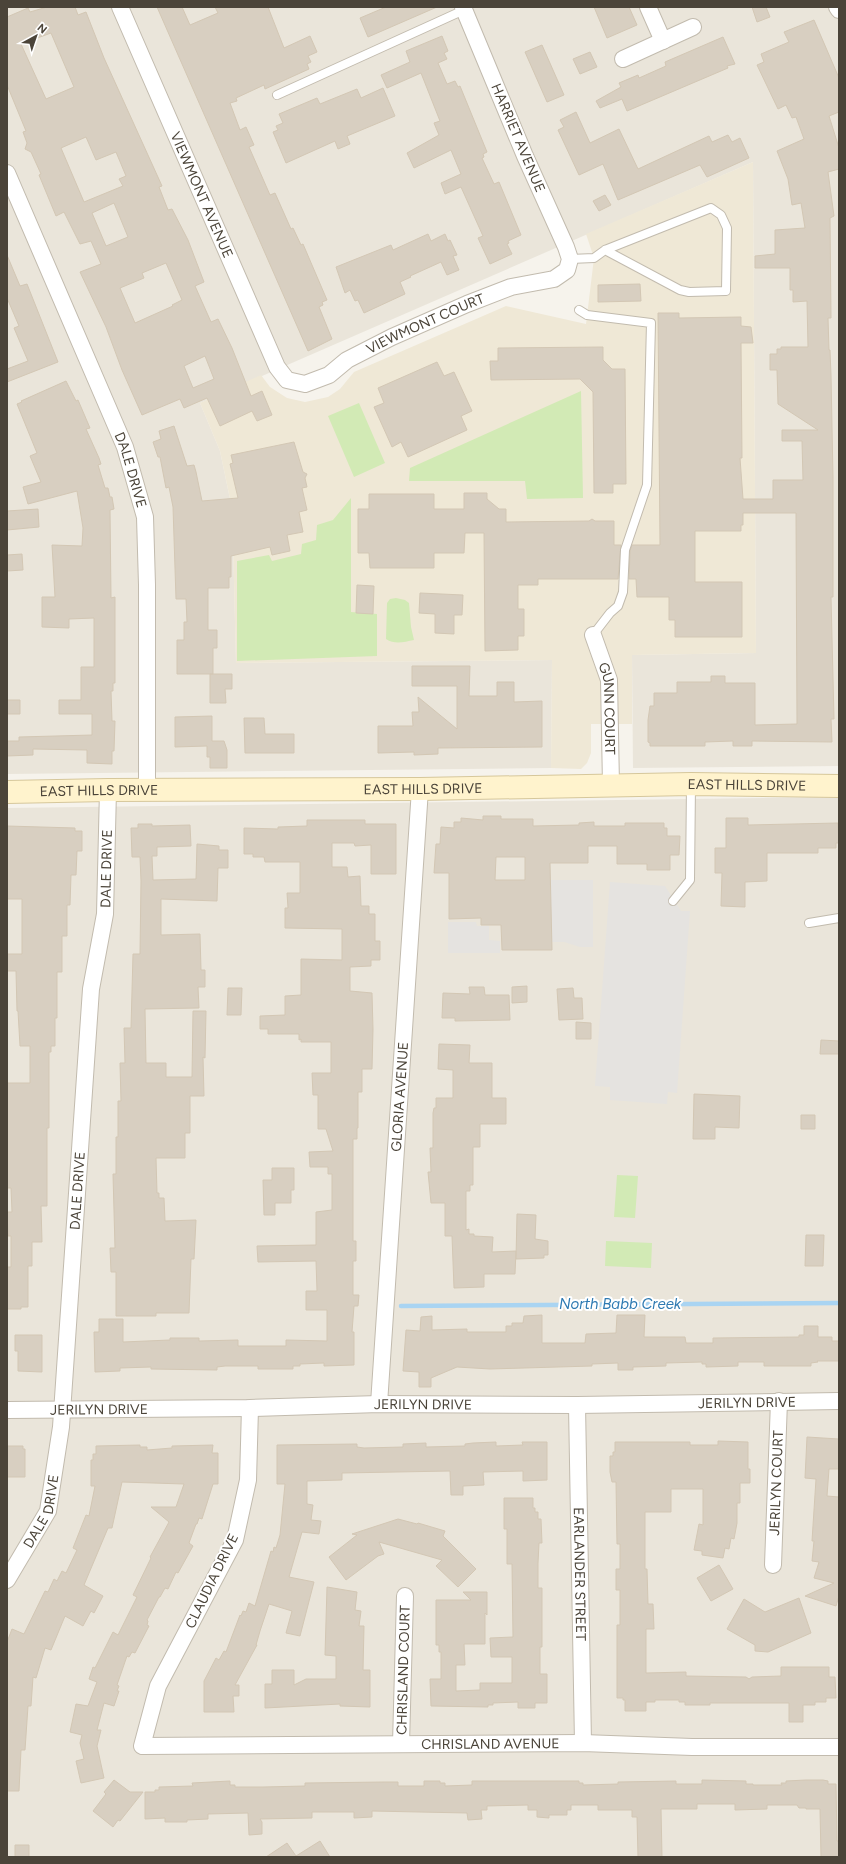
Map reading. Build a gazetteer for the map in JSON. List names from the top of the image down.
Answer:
{
  "streets": {
    "street": [
      "HARRIET AVENUE",
      "VIEWMONT AVENUE",
      "VIEWMONT COURT",
      "DALE DRIVE",
      "GUNN COURT",
      "EAST HILLS DRIVE",
      "GLORIA AVENUE",
      "JERILYN DRIVE",
      "JERILYN COURT",
      "EARLANDER STREET",
      "CLAUDIA DRIVE",
      "CHRISLAND COURT",
      "CHRISLAND AVENUE"
    ]
  },
  "crossings": [
    ["HARRIET AVENUE", "VIEWMONT COURT"],
    ["VIEWMONT AVENUE", "VIEWMONT COURT"],
    ["DALE DRIVE", "EAST HILLS DRIVE"],
    ["DALE DRIVE", "JERILYN DRIVE"],
    ["GUNN COURT", "EAST HILLS DRIVE"],
    ["EAST HILLS DRIVE", "GLORIA AVENUE"],
    ["GLORIA AVENUE", "JERILYN DRIVE"],
    ["JERILYN DRIVE", "JERILYN COURT"],
    ["JERILYN DRIVE", "EARLANDER STREET"],
    ["JERILYN DRIVE", "CLAUDIA DRIVE"],
    ["EARLANDER STREET", "CHRISLAND AVENUE"],
    ["CLAUDIA DRIVE", "CHRISLAND AVENUE"],
    ["CHRISLAND COURT", "CHRISLAND AVENUE"]
  ],
  "water": ["North Babb Creek"],
  "north": "top right"
}
